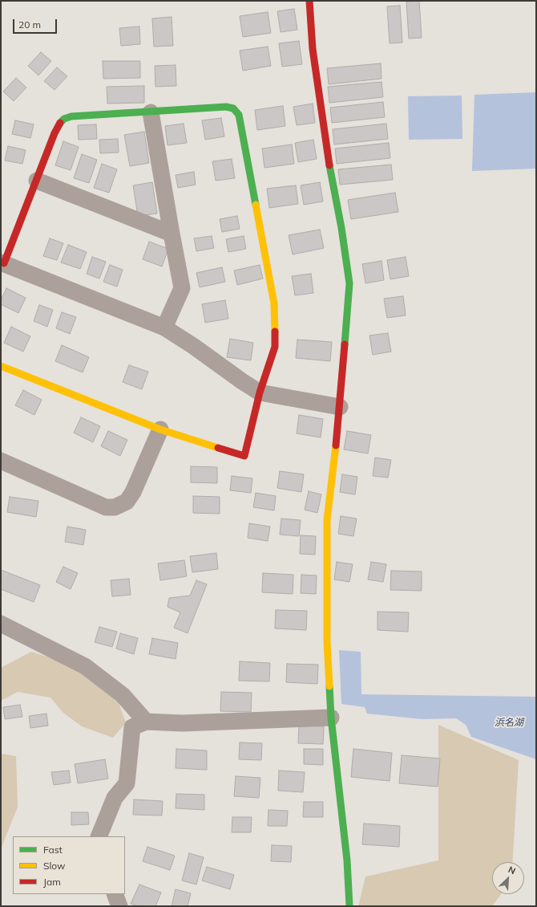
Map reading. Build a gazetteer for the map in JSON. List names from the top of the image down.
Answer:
{
  "water": ["浜名湖"],
  "legend": ["Fast", "Slow", "Jam"],
  "scale_bar": "20 m",
  "north": "top right"
}
